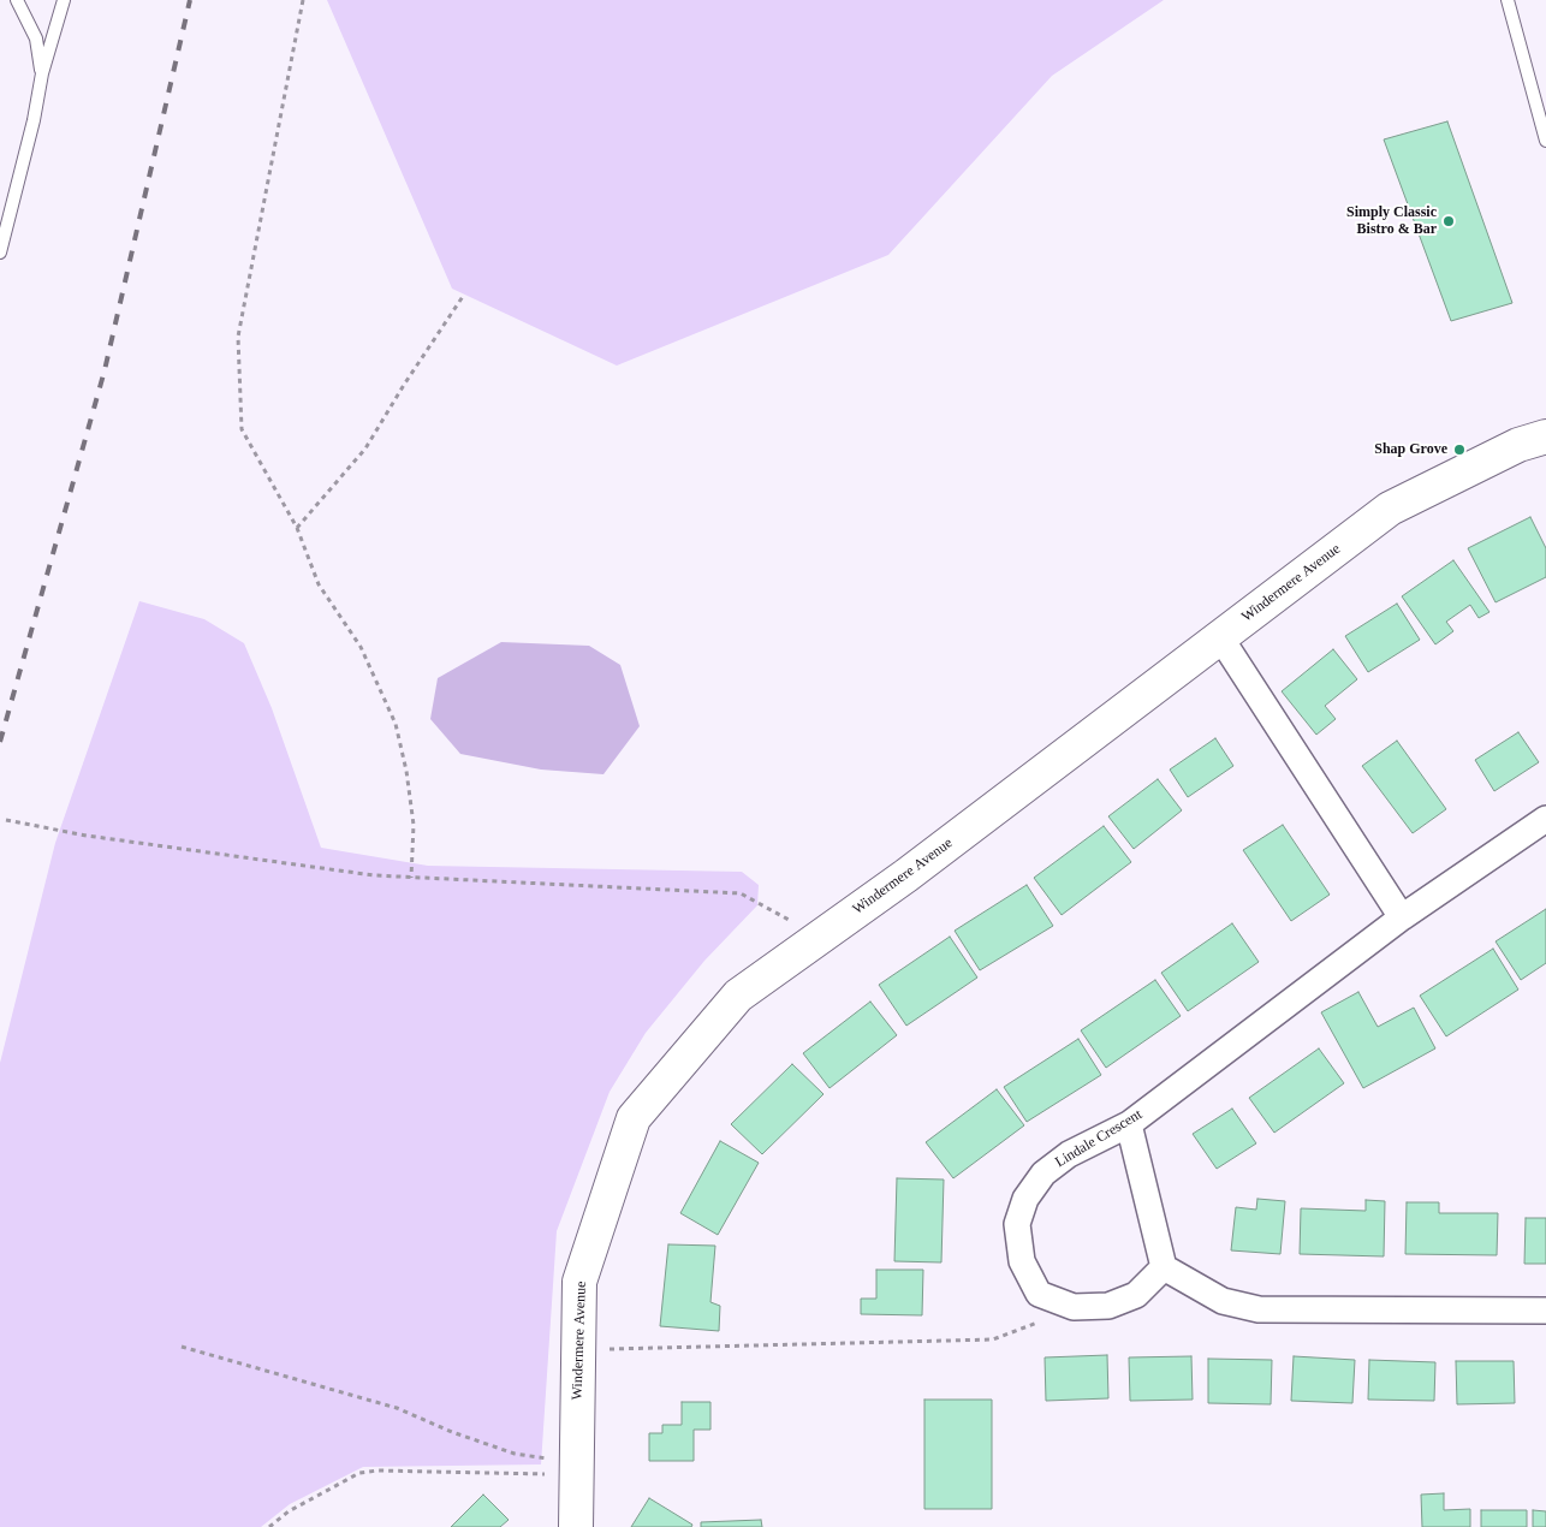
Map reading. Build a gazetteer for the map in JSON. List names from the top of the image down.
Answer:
{
  "streets": {
    "street": ["Windermere Avenue", "Lindale Crescent"]
  },
  "places": ["Simply Classic Bistro & Bar", "Shap Grove"]
}
